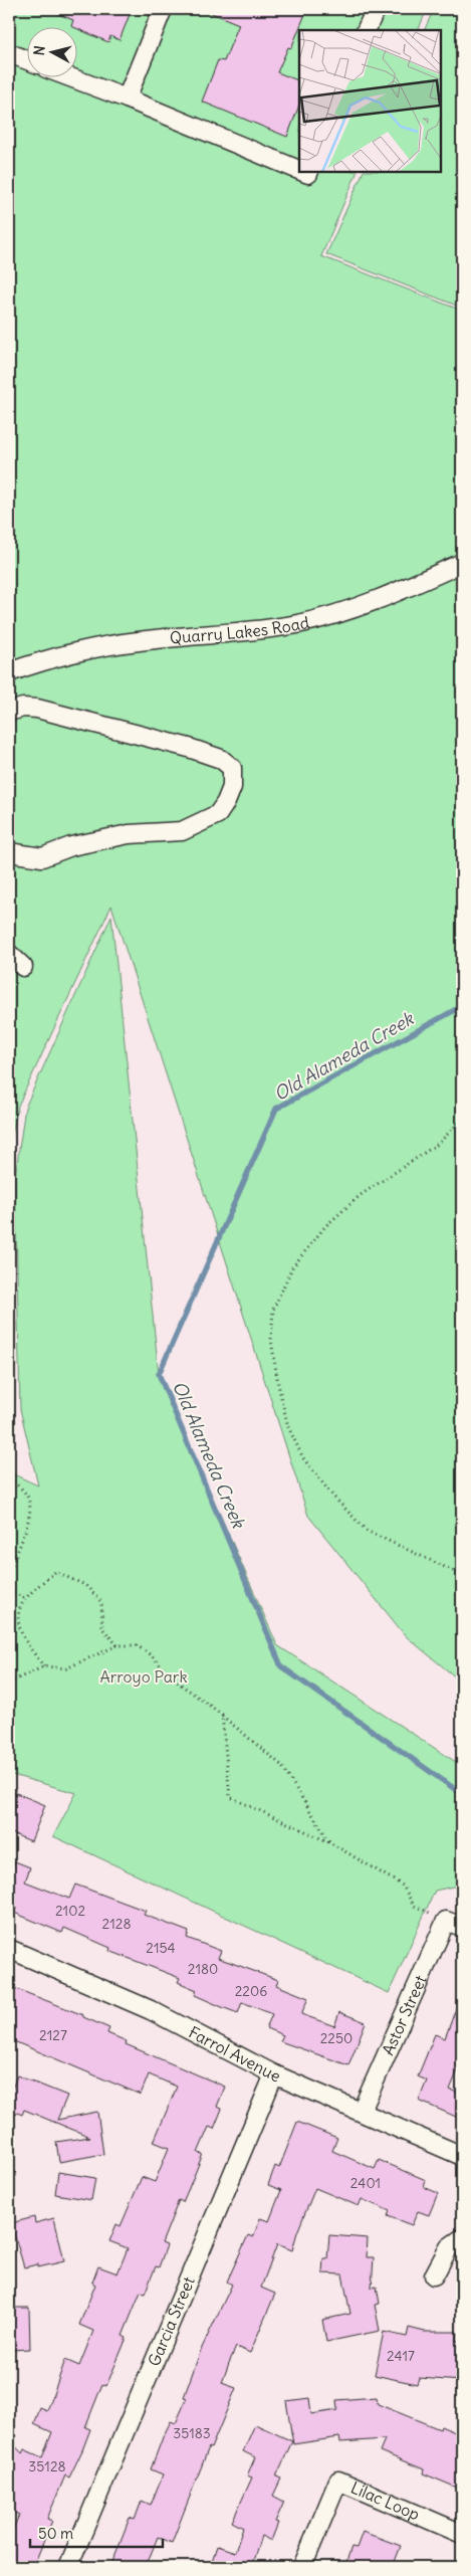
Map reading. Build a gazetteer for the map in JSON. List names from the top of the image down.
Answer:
{
  "streets": {
    "street": [
      "Quarry Lakes Road",
      "Astor Street",
      "Farrol Avenue",
      "Garcia Street",
      "Lilac Loop"
    ]
  },
  "crossings": [
    ["Astor Street", "Farrol Avenue"],
    ["Farrol Avenue", "Garcia Street"]
  ],
  "water": ["Old Alameda Creek"],
  "parks": ["Arroyo Park"],
  "house_numbers": [
    "2102",
    "2128",
    "2154",
    "2180",
    "2206",
    "2127",
    "2250",
    "2401",
    "2417",
    "35183",
    "35128"
  ],
  "scale_bar": "50 m",
  "north": "left"
}
